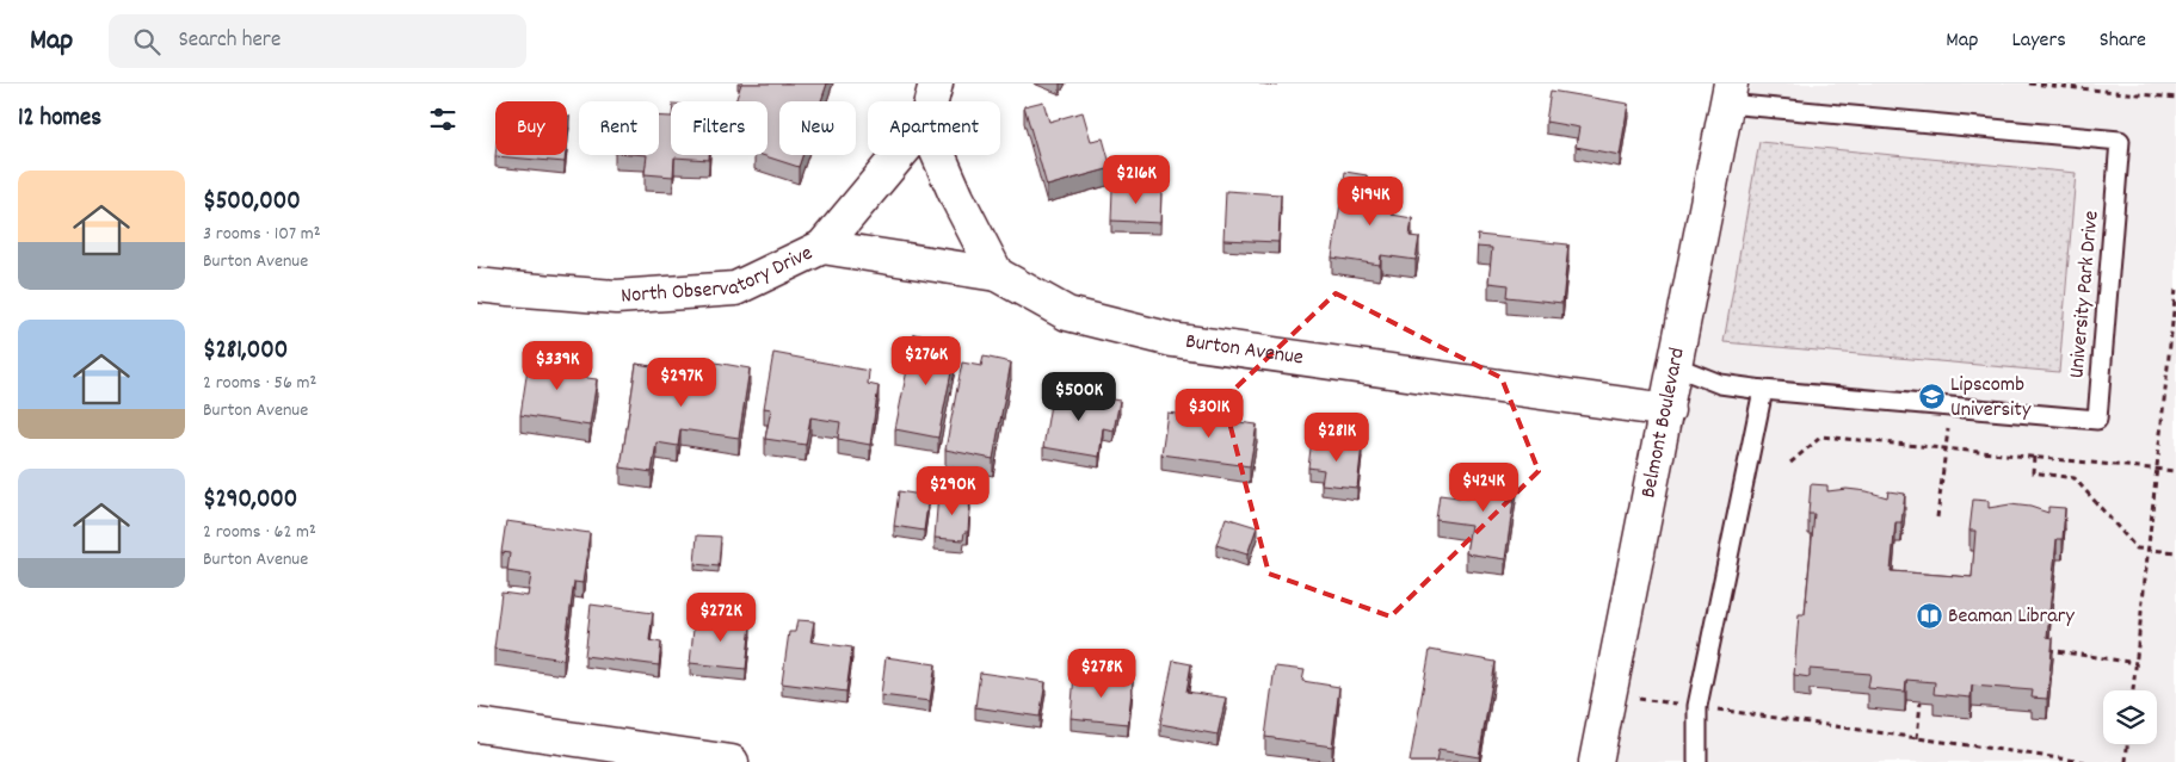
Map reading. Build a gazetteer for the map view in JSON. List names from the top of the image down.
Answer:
{
  "streets": {
    "street": ["North Observatory Drive", "Burton Avenue", "Belmont Boulevard"],
    "lane": ["University Park Drive"]
  },
  "crossings": [
    ["University Park Drive", "Belmont Boulevard"],
    ["Burton Avenue", "Belmont Boulevard"]
  ],
  "places": {
    "school or university": ["Lipscomb University"],
    "library": ["Beaman Library"]
  },
  "page": {
    "header": "Map",
    "search": "Search here",
    "nav": ["Map", "Layers", "Share"],
    "heading": "12 homes",
    "chip": [
      "Buy",
      "Rent",
      "Filters",
      "New",
      "Apartment"
    ],
    "list": [
      {
        "name": "$500,000",
        "note": "3 rooms · 107 m² · Burton Avenue"
      },
      {
        "name": "$281,000",
        "note": "2 rooms · 56 m² · Burton Avenue"
      },
      {
        "name": "$290,000",
        "note": "2 rooms · 62 m² · Burton Avenue"
      }
    ],
    "price": [
      "$216K",
      "$194K",
      "$276K",
      "$339K",
      "$297K",
      "$500K",
      "$301K",
      "$281K",
      "$424K",
      "$290K",
      "$272K",
      "$278K"
    ]
  }
}
